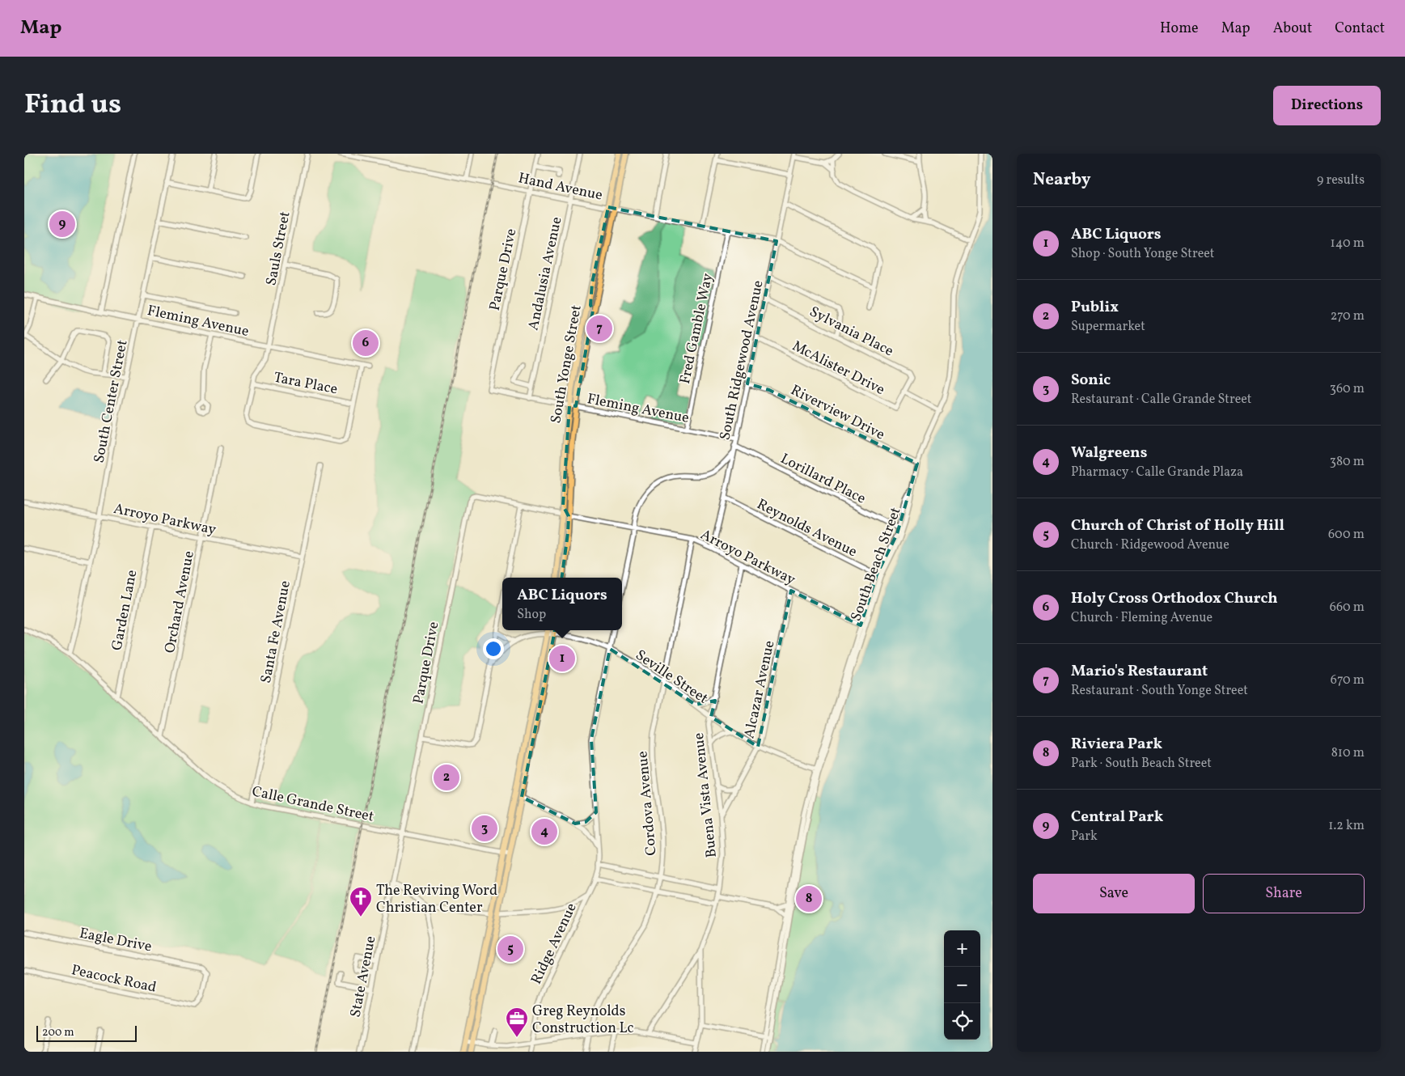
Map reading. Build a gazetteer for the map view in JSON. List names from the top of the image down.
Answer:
{
  "streets": {
    "main road": ["South Yonge Street"],
    "street": [
      "Hand Avenue",
      "Sauls Street",
      "Parque Drive",
      "Andalusia Avenue",
      "Fleming Avenue",
      "Fred Gamble Way",
      "Sylvania Place",
      "South Ridgewood Avenue",
      "McAlister Drive",
      "Tara Place",
      "South Center Street",
      "Riverview Drive",
      "Lorillard Place",
      "Arroyo Parkway",
      "Reynolds Avenue",
      "South Beach Street",
      "Orchard Avenue",
      "Garden Lane",
      "Santa Fe Avenue",
      "Seville Street",
      "Alcazar Avenue",
      "Buena Vista Avenue",
      "Calle Grande Street",
      "Cordova Avenue",
      "Eagle Drive",
      "Ridge Avenue",
      "State Avenue",
      "Peacock Road"
    ]
  },
  "crossings": [
    ["Hand Avenue", "Parque Drive"],
    ["Hand Avenue", "Andalusia Avenue"],
    ["Hand Avenue", "Fred Gamble Way"],
    ["Hand Avenue", "South Ridgewood Avenue"],
    ["Hand Avenue", "South Yonge Street"],
    ["Sauls Street", "Fleming Avenue"],
    ["Sauls Street", "Tara Place"],
    ["Parque Drive", "Fleming Avenue"],
    ["Parque Drive", "Calle Grande Street"],
    ["Parque Drive", "State Avenue"],
    ["Andalusia Avenue", "Fleming Avenue"],
    ["Fleming Avenue", "Fred Gamble Way"],
    ["Fleming Avenue", "South Ridgewood Avenue"],
    ["Fleming Avenue", "South Yonge Street"],
    ["Fleming Avenue", "South Center Street"],
    ["Sylvania Place", "South Ridgewood Avenue"],
    ["Sylvania Place", "McAlister Drive"],
    ["South Ridgewood Avenue", "McAlister Drive"],
    ["South Ridgewood Avenue", "Riverview Drive"],
    ["South Ridgewood Avenue", "Lorillard Place"],
    ["South Ridgewood Avenue", "Arroyo Parkway"],
    ["South Yonge Street", "Arroyo Parkway"],
    ["South Center Street", "Arroyo Parkway"],
    ["South Center Street", "Calle Grande Street"],
    ["Riverview Drive", "South Beach Street"],
    ["Lorillard Place", "South Beach Street"],
    ["Arroyo Parkway", "South Beach Street"],
    ["Arroyo Parkway", "Orchard Avenue"],
    ["Arroyo Parkway", "Garden Lane"],
    ["Arroyo Parkway", "Santa Fe Avenue"],
    ["Arroyo Parkway", "Alcazar Avenue"],
    ["Arroyo Parkway", "Buena Vista Avenue"],
    ["Arroyo Parkway", "Cordova Avenue"],
    ["Reynolds Avenue", "South Beach Street"],
    ["South Beach Street", "Seville Street"],
    ["Orchard Avenue", "Calle Grande Street"],
    ["Garden Lane", "Calle Grande Street"],
    ["Santa Fe Avenue", "Calle Grande Street"],
    ["Seville Street", "Alcazar Avenue"],
    ["Seville Street", "Buena Vista Avenue"],
    ["Seville Street", "Cordova Avenue"],
    ["Alcazar Avenue", "Buena Vista Avenue"],
    ["Calle Grande Street", "State Avenue"],
    ["Eagle Drive", "Peacock Road"]
  ],
  "places": {
    "church": ["The Reviving Word Christian Center"],
    "office": ["Greg Reynolds Construction Lc"]
  },
  "scale_bar": "200 m",
  "page": {
    "header": "Map",
    "nav": [
      "Home",
      "Map",
      "About",
      "Contact"
    ],
    "title": "Find us",
    "buttons": [
      "Directions",
      ["Save", "Share"]
    ],
    "heading": ["Nearby", "9 results"],
    "list": [
      {
        "mark": "1",
        "name": "ABC Liquors",
        "note": "Shop · South Yonge Street",
        "value": "140 m"
      },
      {
        "mark": "2",
        "name": "Publix",
        "note": "Supermarket",
        "value": "270 m"
      },
      {
        "mark": "3",
        "name": "Sonic",
        "note": "Restaurant · Calle Grande Street",
        "value": "360 m"
      },
      {
        "mark": "4",
        "name": "Walgreens",
        "note": "Pharmacy · Calle Grande Plaza",
        "value": "380 m"
      },
      {
        "mark": "5",
        "name": "Church of Christ of Holly Hill",
        "note": "Church · Ridgewood Avenue",
        "value": "600 m"
      },
      {
        "mark": "6",
        "name": "Holy Cross Orthodox Church",
        "note": "Church · Fleming Avenue",
        "value": "660 m"
      },
      {
        "mark": "7",
        "name": "Mario's Restaurant",
        "note": "Restaurant · South Yonge Street",
        "value": "670 m"
      },
      {
        "mark": "8",
        "name": "Riviera Park",
        "note": "Park · South Beach Street",
        "value": "810 m"
      },
      {
        "mark": "9",
        "name": "Central Park",
        "note": "Park",
        "value": "1.2 km"
      }
    ],
    "pins": [
      "9",
      "7",
      "6",
      "1",
      "2",
      "3",
      "4",
      "8",
      "5"
    ],
    "popup": ["ABC Liquors", "Shop"],
    "map_buttons": ["+", "−"],
    "scale": "200 m"
  }
}
